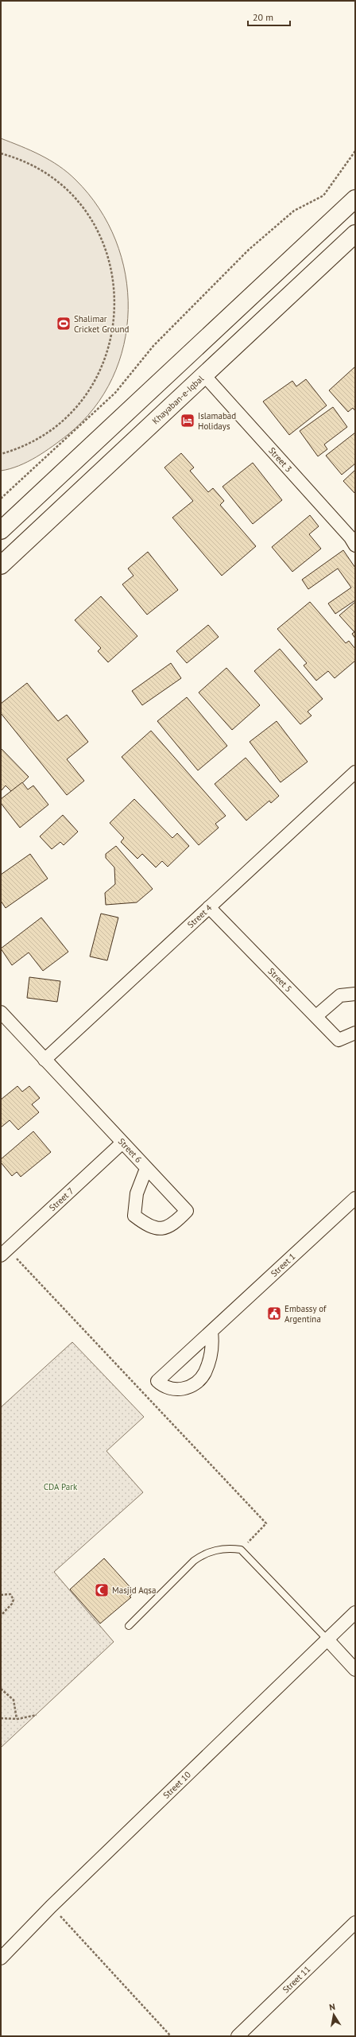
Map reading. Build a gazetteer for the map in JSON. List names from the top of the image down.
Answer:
{
  "streets": {
    "main road": ["Khayaban-e-Iqbal"],
    "street": [
      "Street 3",
      "Street 4",
      "Street 5",
      "Street 6",
      "Street 7",
      "Street 1",
      "Street 10",
      "Street 11"
    ]
  },
  "crossings": [
    ["Khayaban-e-Iqbal", "Street 3"],
    ["Street 4", "Street 5"],
    ["Street 4", "Street 6"],
    ["Street 6", "Street 7"]
  ],
  "parks": ["CDA Park"],
  "places": {
    "sports": ["Shalimar Cricket Ground"],
    "hotel": ["Islamabad Holidays"],
    "public building": ["Embassy of Argentina"],
    "mosque": ["Masjid Aqsa"]
  },
  "scale_bar": "20 m",
  "north": "top"
}
